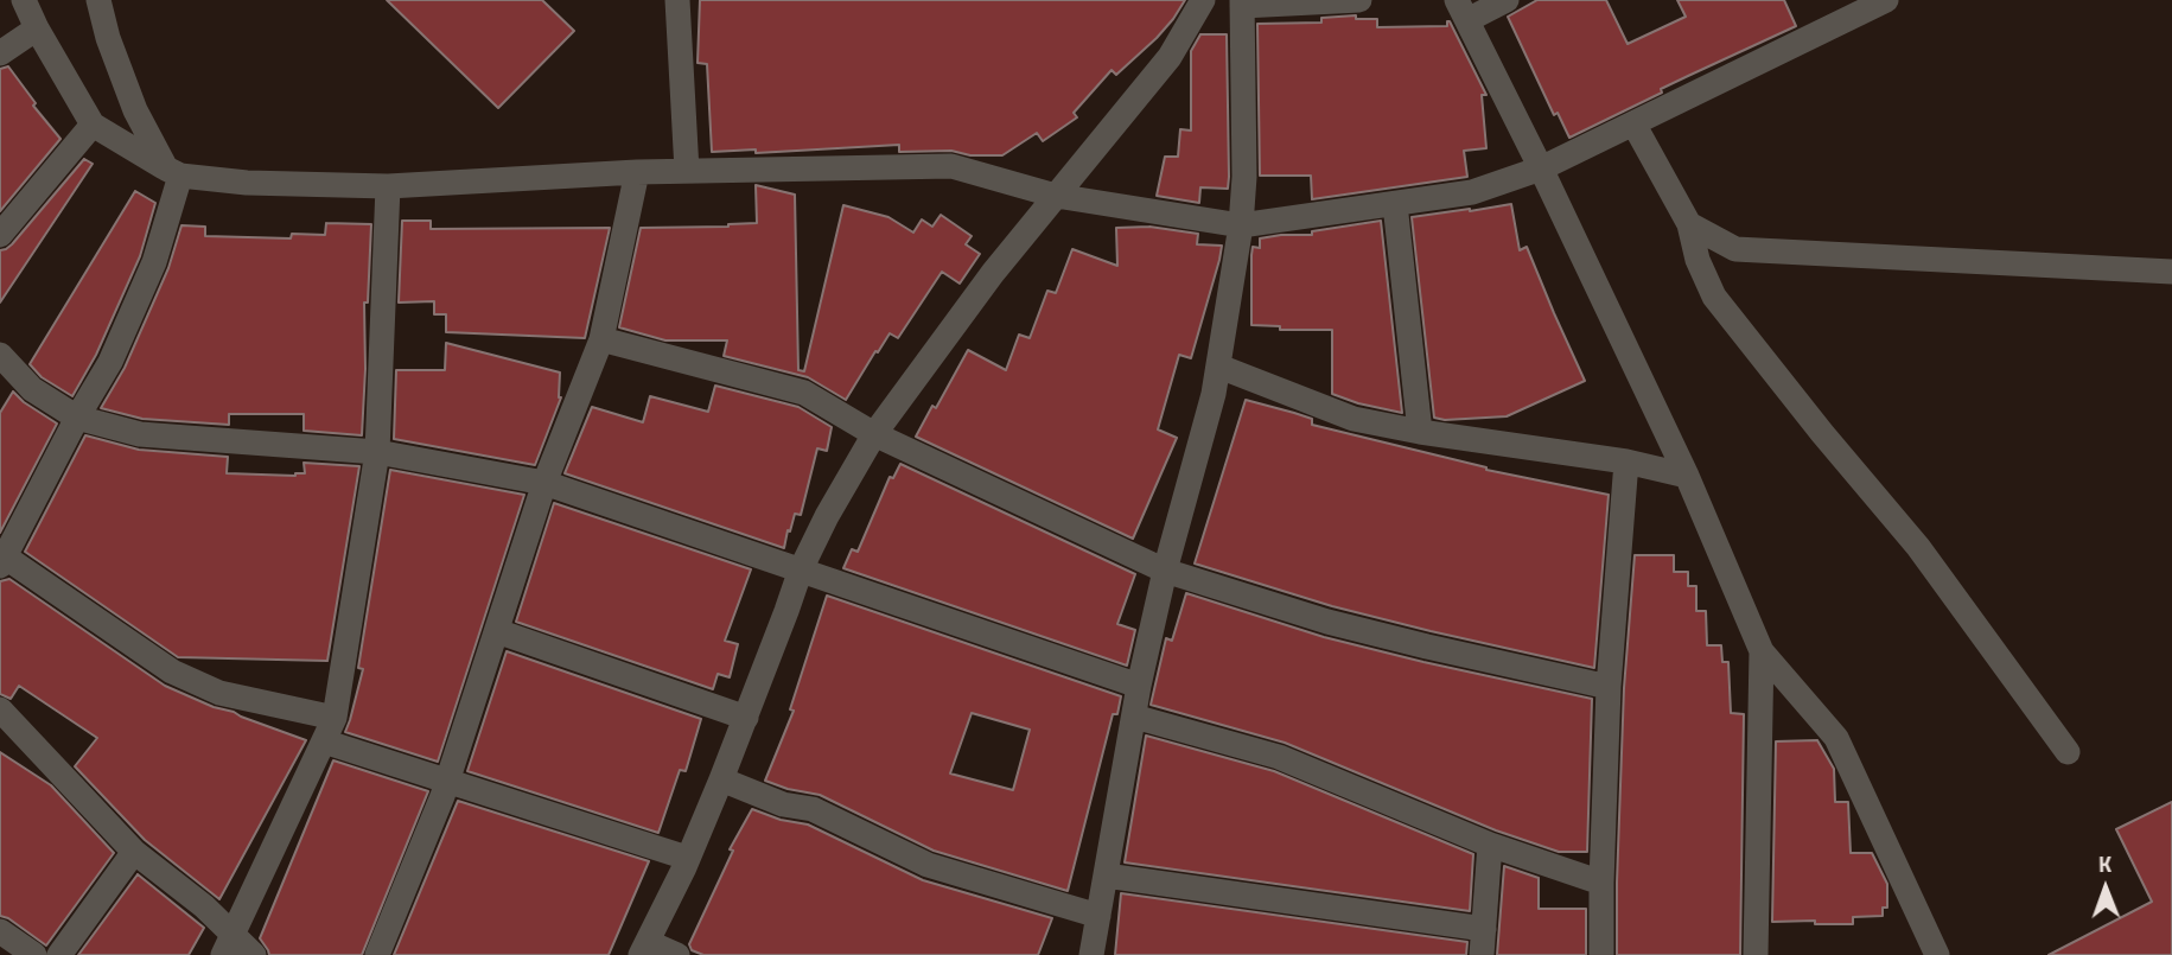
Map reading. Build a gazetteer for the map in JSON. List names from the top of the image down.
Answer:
{
  "north": "top"
}
